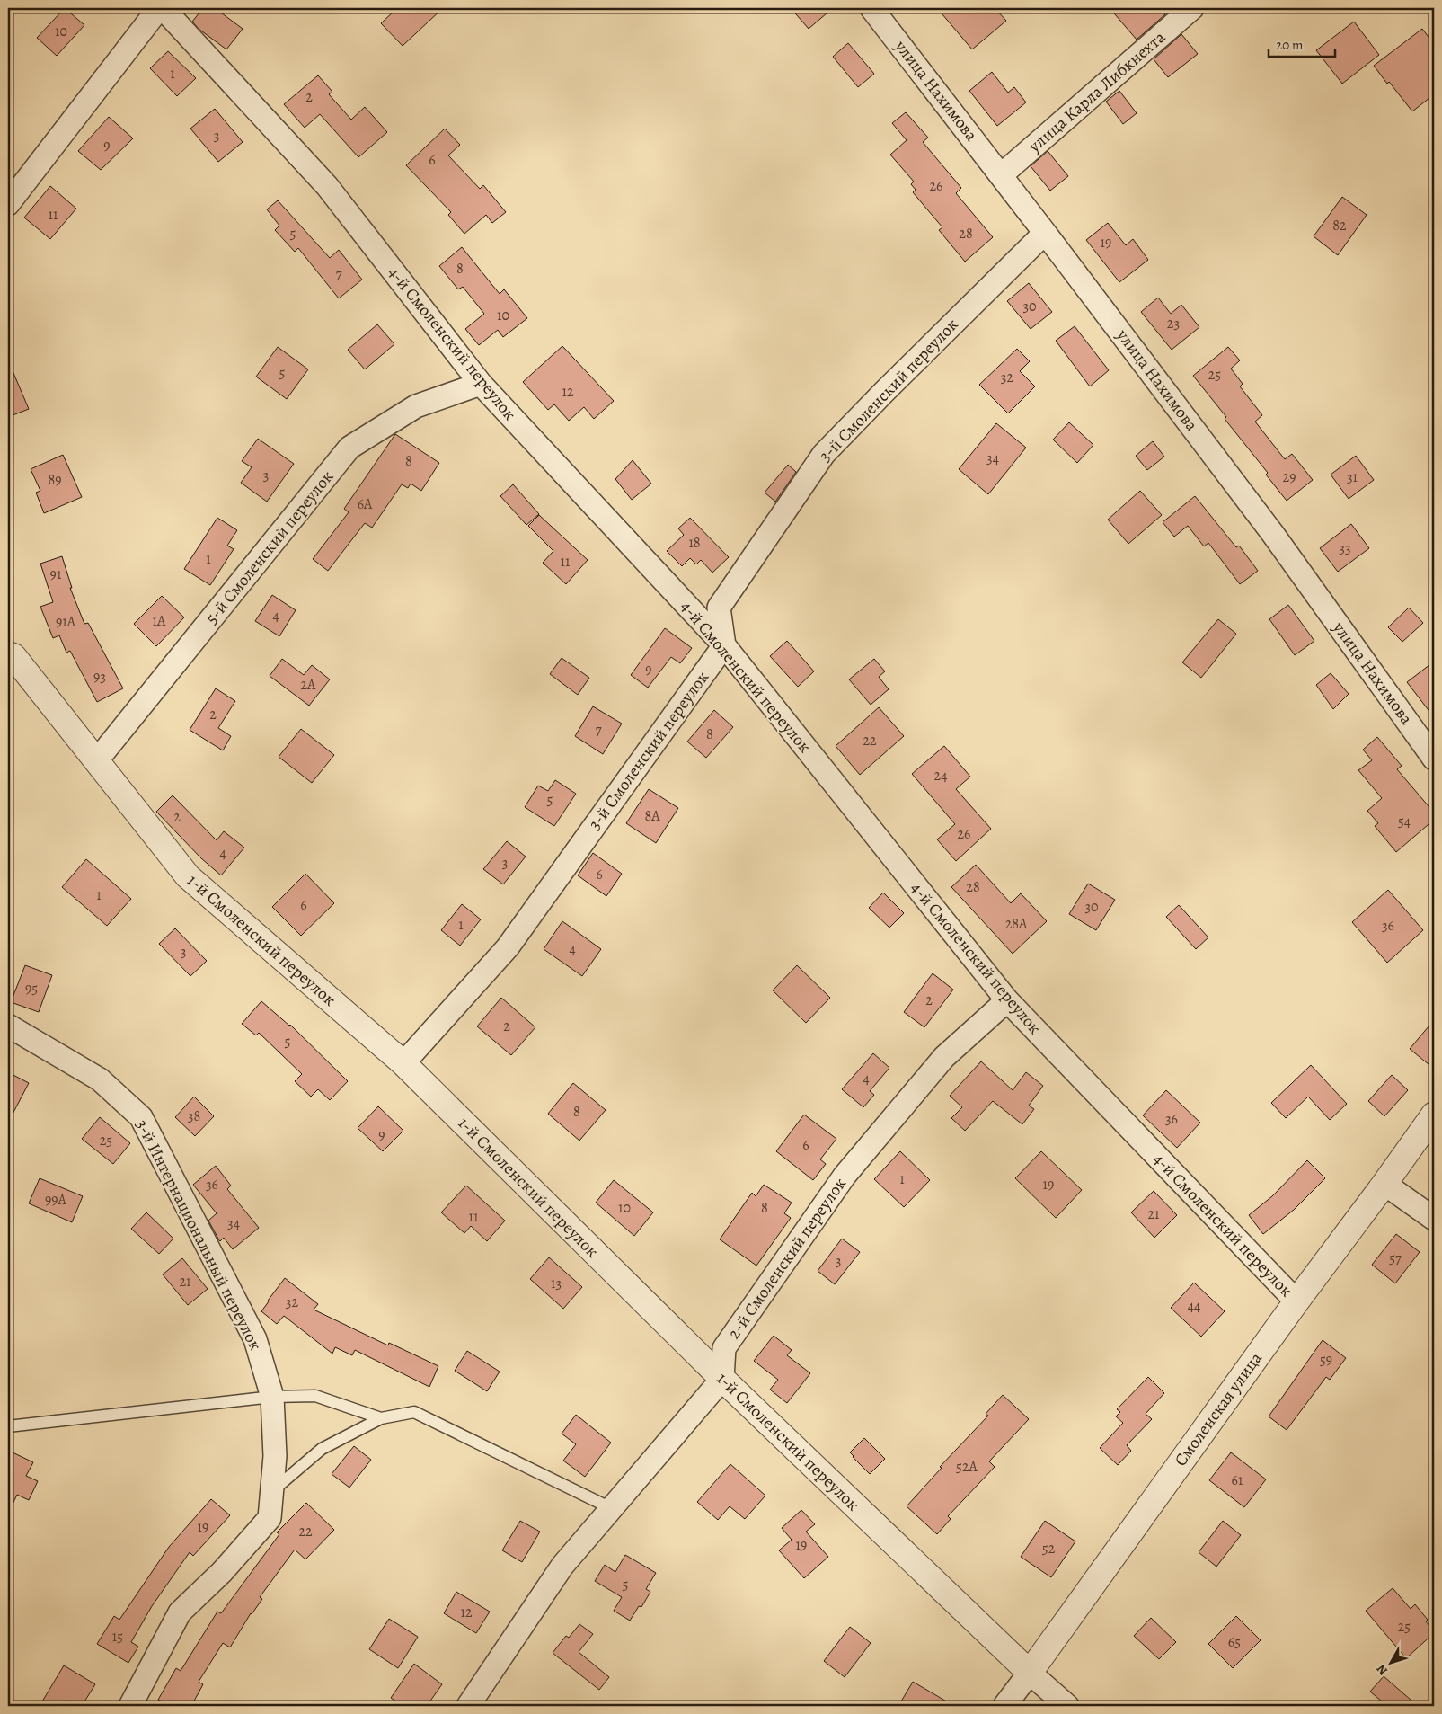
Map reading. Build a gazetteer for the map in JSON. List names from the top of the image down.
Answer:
{
  "streets": {
    "street": [
      "улица Нахимова",
      "улица Карла Либкнехта",
      "4-й Смоленский переулок",
      "3-й Смоленский переулок",
      "5-й Смоленский переулок",
      "1-й Смоленский переулок",
      "3-й Интернациональный переулок",
      "2-й Смоленский переулок",
      "Смоленская улица"
    ]
  },
  "crossings": [
    ["улица Нахимова", "улица Карла Либкнехта"],
    ["улица Нахимова", "3-й Смоленский переулок"],
    ["4-й Смоленский переулок", "3-й Смоленский переулок"],
    ["4-й Смоленский переулок", "5-й Смоленский переулок"],
    ["4-й Смоленский переулок", "2-й Смоленский переулок"],
    ["4-й Смоленский переулок", "Смоленская улица"],
    ["3-й Смоленский переулок", "1-й Смоленский переулок"],
    ["5-й Смоленский переулок", "1-й Смоленский переулок"],
    ["1-й Смоленский переулок", "2-й Смоленский переулок"],
    ["1-й Смоленский переулок", "Смоленская улица"]
  ],
  "house_numbers": [
    "10",
    "1",
    "2",
    "3",
    "9",
    "6",
    "26",
    "11",
    "82",
    "5",
    "28",
    "19",
    "8",
    "7",
    "30",
    "10",
    "23",
    "5",
    "25",
    "32",
    "12",
    "34",
    "8",
    "3",
    "29",
    "31",
    "89",
    "6А",
    "18",
    "33",
    "1",
    "11",
    "91",
    "4",
    "1А",
    "91А",
    "9",
    "93",
    "2А",
    "2",
    "7",
    "8",
    "22",
    "24",
    "5",
    "8А",
    "2",
    "54",
    "26",
    "4",
    "3",
    "6",
    "28",
    "1",
    "6",
    "30",
    "28А",
    "1",
    "36",
    "4",
    "3",
    "95",
    "2",
    "2",
    "5",
    "4",
    "8",
    "38",
    "36",
    "9",
    "25",
    "6",
    "1",
    "36",
    "19",
    "99А",
    "10",
    "8",
    "21",
    "11",
    "34",
    "57",
    "3",
    "21",
    "13",
    "32",
    "44",
    "59",
    "52А",
    "61",
    "19",
    "22",
    "19",
    "52",
    "5",
    "12",
    "25",
    "15",
    "65"
  ],
  "scale_bar": "20 m",
  "north": "bottom left"
}
